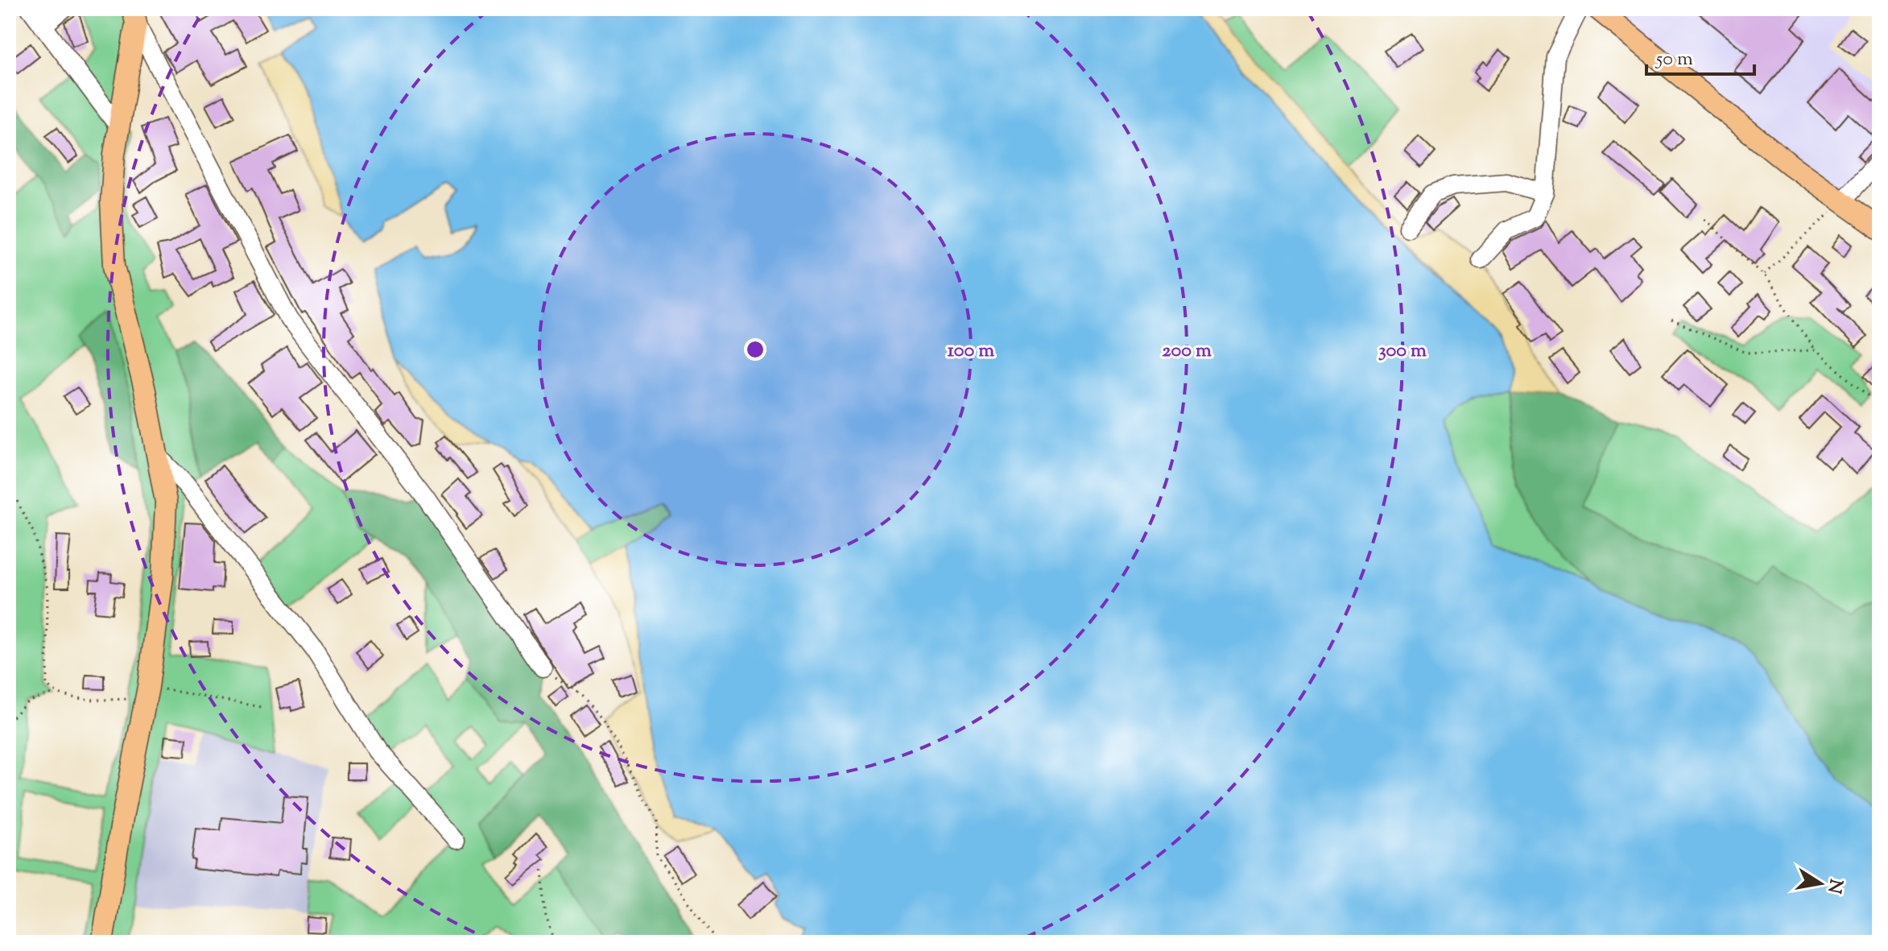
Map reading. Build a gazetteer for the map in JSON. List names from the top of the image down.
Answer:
{
  "scale_bar": "50 m",
  "north": "right",
  "rings": ["100 m", "200 m", "300 m"]
}
